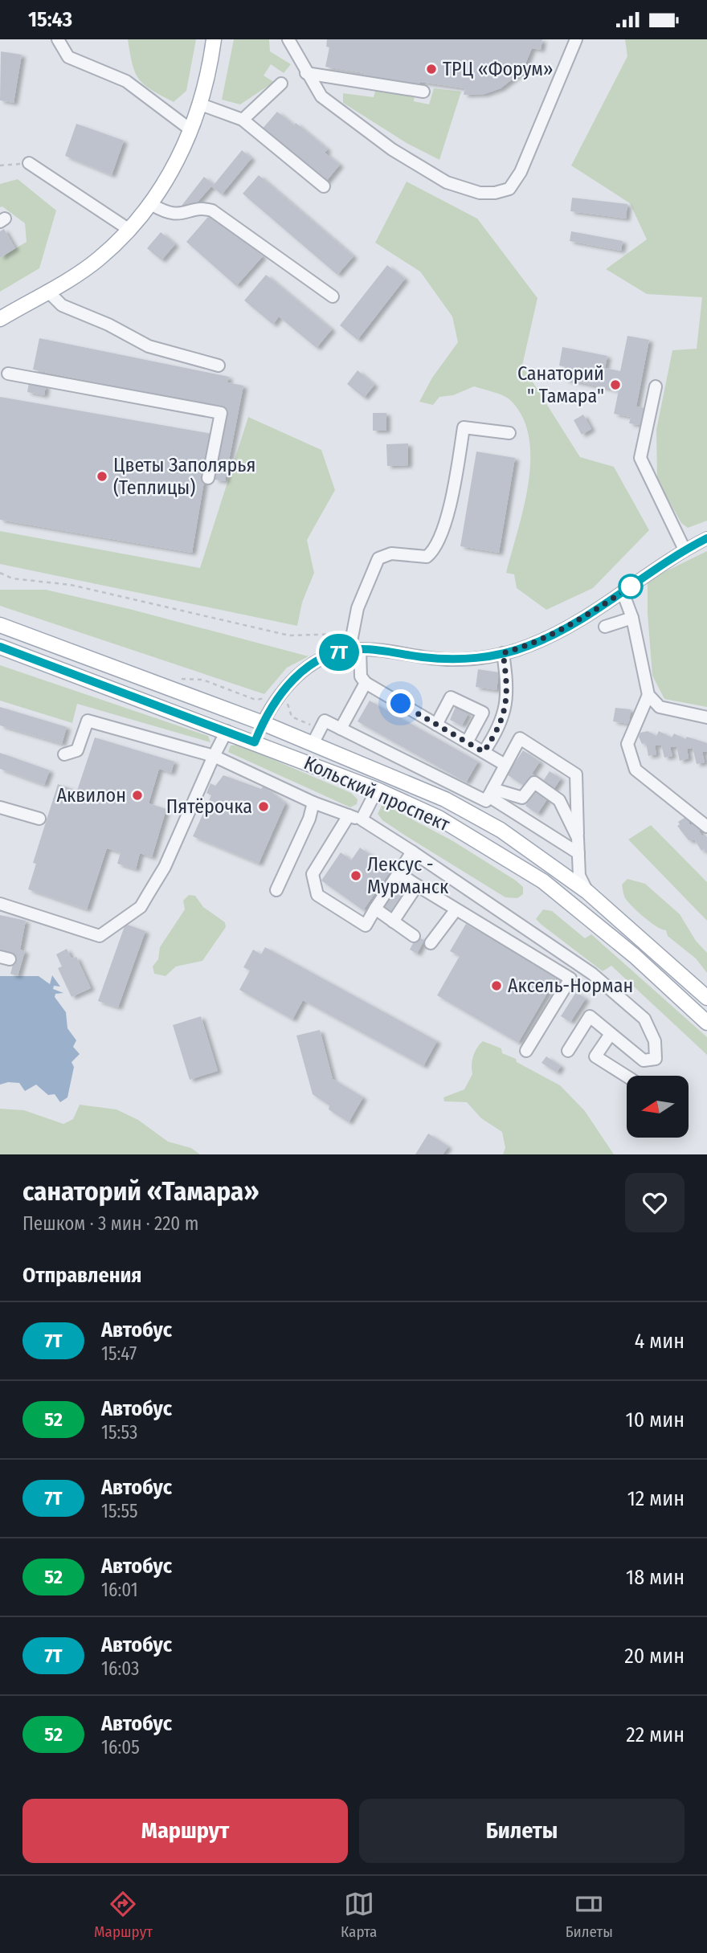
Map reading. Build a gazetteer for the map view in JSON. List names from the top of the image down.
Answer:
{
  "streets": {
    "main road": ["Кольский проспект"]
  },
  "places": [
    "ТРЦ «Форум»",
    "Санаторий \" Тамара\"",
    "Цветы Заполярья (Теплицы)",
    "Аквилон",
    "Пятёрочка",
    "Лексус - Мурманск",
    "Аксель-Норман"
  ],
  "lines": ["bus line 7Т"],
  "north": "left",
  "page": {
    "status": "15:43",
    "on_map": "7Т",
    "heading": [
      ["санаторий «Тамара»", "Пешком · 3 мин · 220 m"],
      "Отправления"
    ],
    "list": [
      {
        "mark": "7Т",
        "name": "Автобус",
        "note": "15:47",
        "value": "4 мин"
      },
      {
        "mark": "52",
        "name": "Автобус",
        "note": "15:53",
        "value": "10 мин"
      },
      {
        "mark": "7Т",
        "name": "Автобус",
        "note": "15:55",
        "value": "12 мин"
      },
      {
        "mark": "52",
        "name": "Автобус",
        "note": "16:01",
        "value": "18 мин"
      },
      {
        "mark": "7Т",
        "name": "Автобус",
        "note": "16:03",
        "value": "20 мин"
      },
      {
        "mark": "52",
        "name": "Автобус",
        "note": "16:05",
        "value": "22 мин"
      }
    ],
    "buttons": ["Маршрут", "Билеты"],
    "tabs": ["Маршрут", "Карта", "Билеты"]
  }
}
